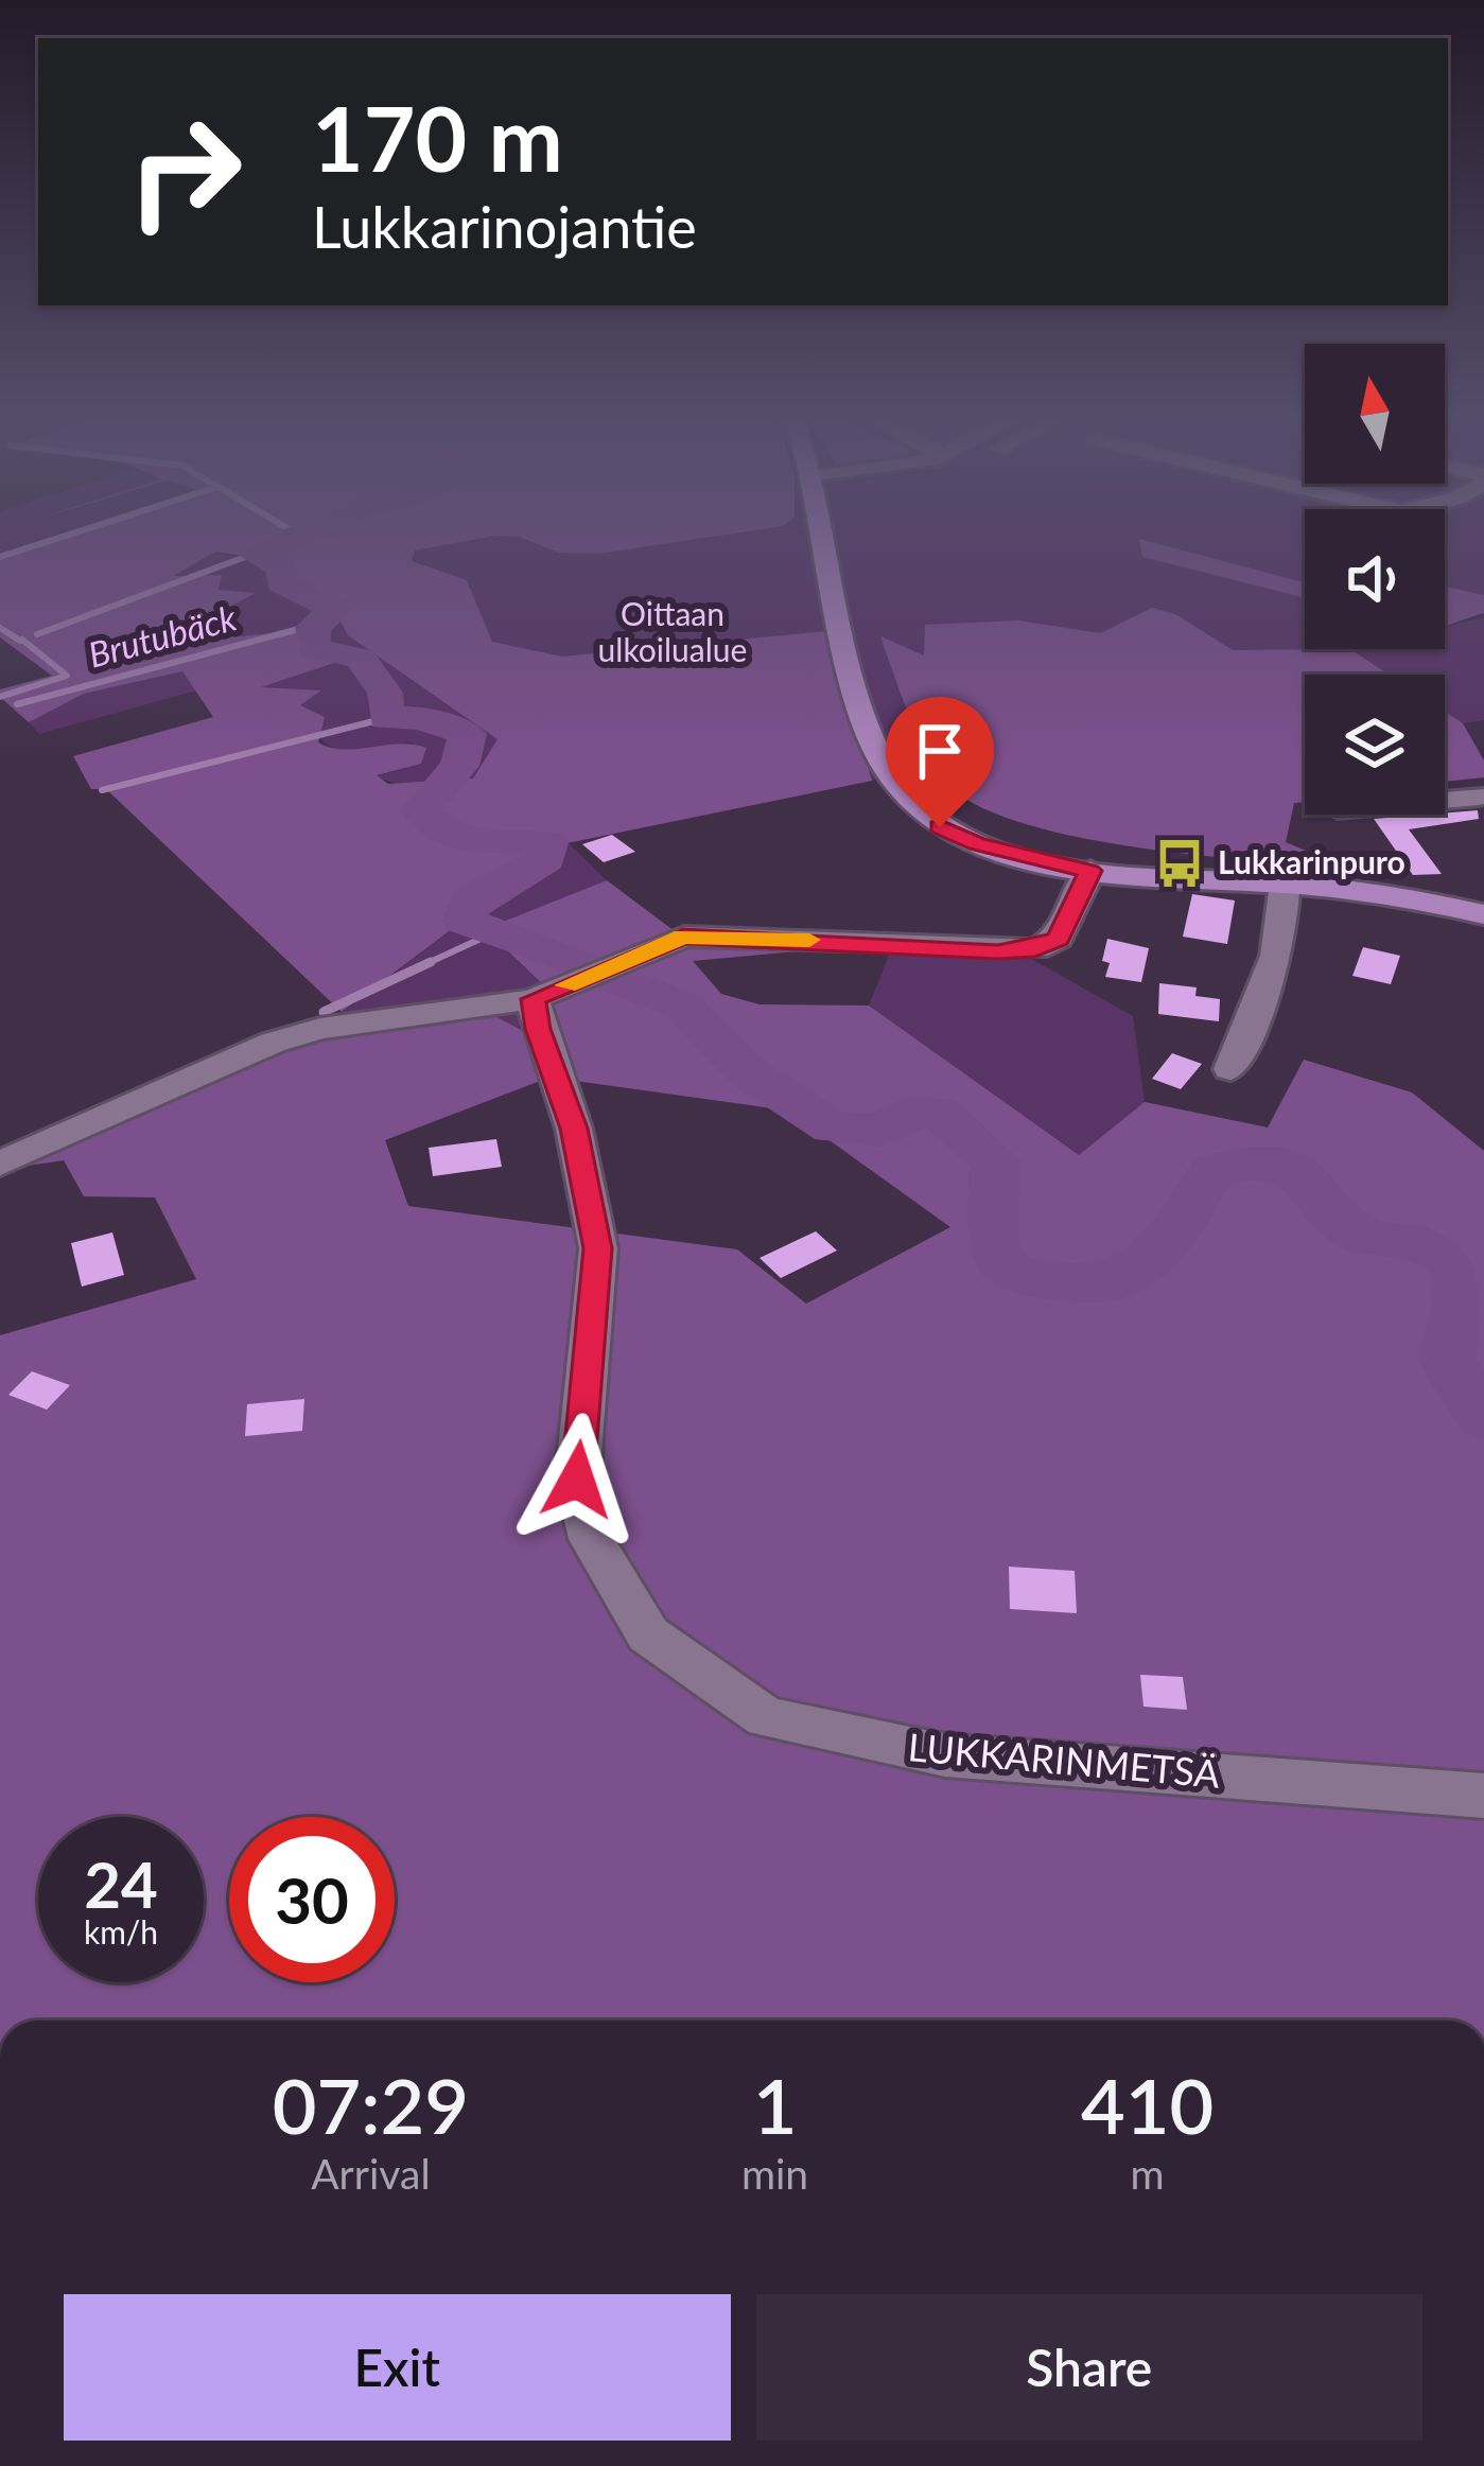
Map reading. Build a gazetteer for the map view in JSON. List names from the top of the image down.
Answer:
{
  "streets": {
    "street": ["LUKKARINMETSÄ"]
  },
  "water": ["Brutubäck"],
  "parks": ["Oittaan ulkoilualue"],
  "places": {
    "bus stop": ["Lukkarinpuro"]
  },
  "north": "top",
  "page": {
    "turn": ["170 m", "Lukkarinojantie"],
    "speed": "24 km/h",
    "limit": "30",
    "eta": [
      "07:29",
      "Arrival",
      "1",
      "min",
      "410",
      "m"
    ],
    "buttons": ["Exit", "Share"]
  }
}
